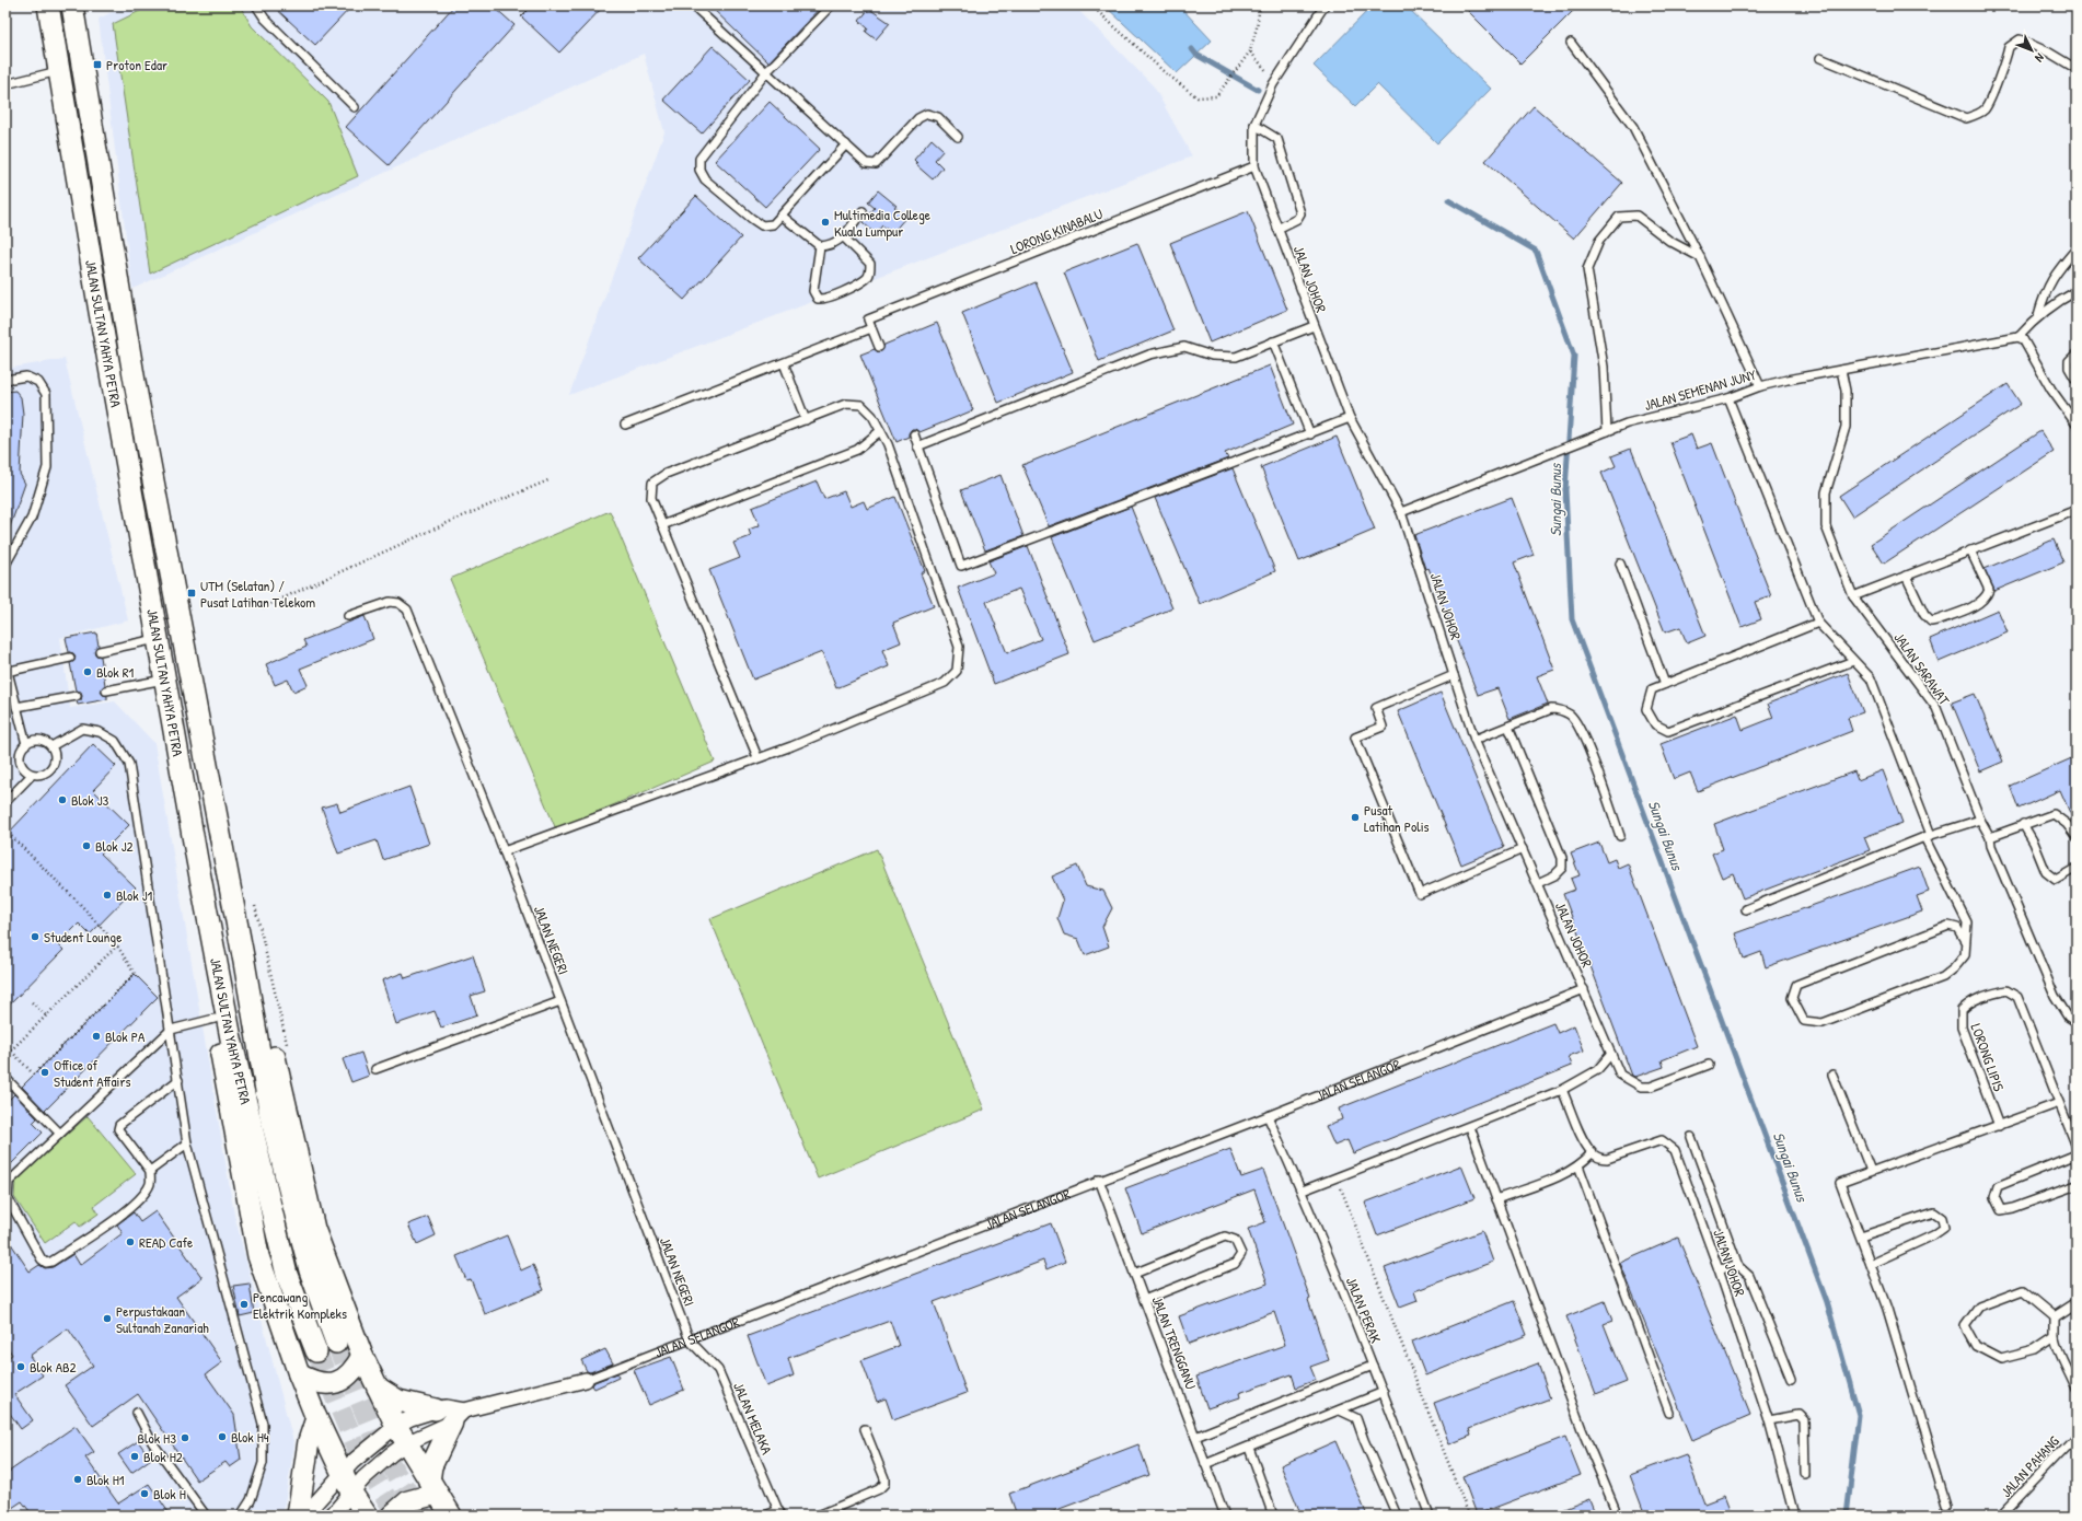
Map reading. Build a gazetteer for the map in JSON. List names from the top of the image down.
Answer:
{
  "streets": {
    "main road": ["JALAN SULTAN YAHYA PETRA"],
    "street": ["JALAN SELANGOR"],
    "lane": [
      "LORONG KINABALU",
      "JALAN JOHOR",
      "JALAN SEMENAN JUNY",
      "JALAN SARAWAT",
      "JALAN NEGERI",
      "LORONG LIPIS",
      "JALAN PERAK",
      "JALAN TRENGGANU",
      "JALAN MELAKA",
      "JALAN PAHANG"
    ]
  },
  "crossings": [
    ["LORONG KINABALU", "JALAN JOHOR"],
    ["JALAN JOHOR", "JALAN SEMENAN JUNY"],
    ["JALAN JOHOR", "JALAN SELANGOR"],
    ["JALAN SEMENAN JUNY", "JALAN SARAWAT"],
    ["JALAN NEGERI", "JALAN SELANGOR"],
    ["JALAN NEGERI", "JALAN MELAKA"],
    ["JALAN SELANGOR", "JALAN PERAK"],
    ["JALAN SELANGOR", "JALAN TRENGGANU"],
    ["JALAN SELANGOR", "JALAN MELAKA"]
  ],
  "water": ["Sungai Bunus"],
  "places": {
    "transit": ["Proton Edar", "UTM (Selatan) / Pusat Latihan Telekom"],
    "other": [
      "Multimedia College Kuala Lumpur",
      "Blok R1",
      "Blok J3",
      "Pusat Latihan Polis",
      "Blok J2",
      "Blok J1",
      "Student Lounge",
      "Blok PA",
      "Office of Student Affairs",
      "READ Cafe",
      "Pencawang Elektrik Kompleks",
      "Perpustakaan Sultanah Zanariah",
      "Blok AB2",
      "Blok H4",
      "Blok H3",
      "Blok H2",
      "Blok H1",
      "Blok H"
    ]
  },
  "north": "bottom right"
}
